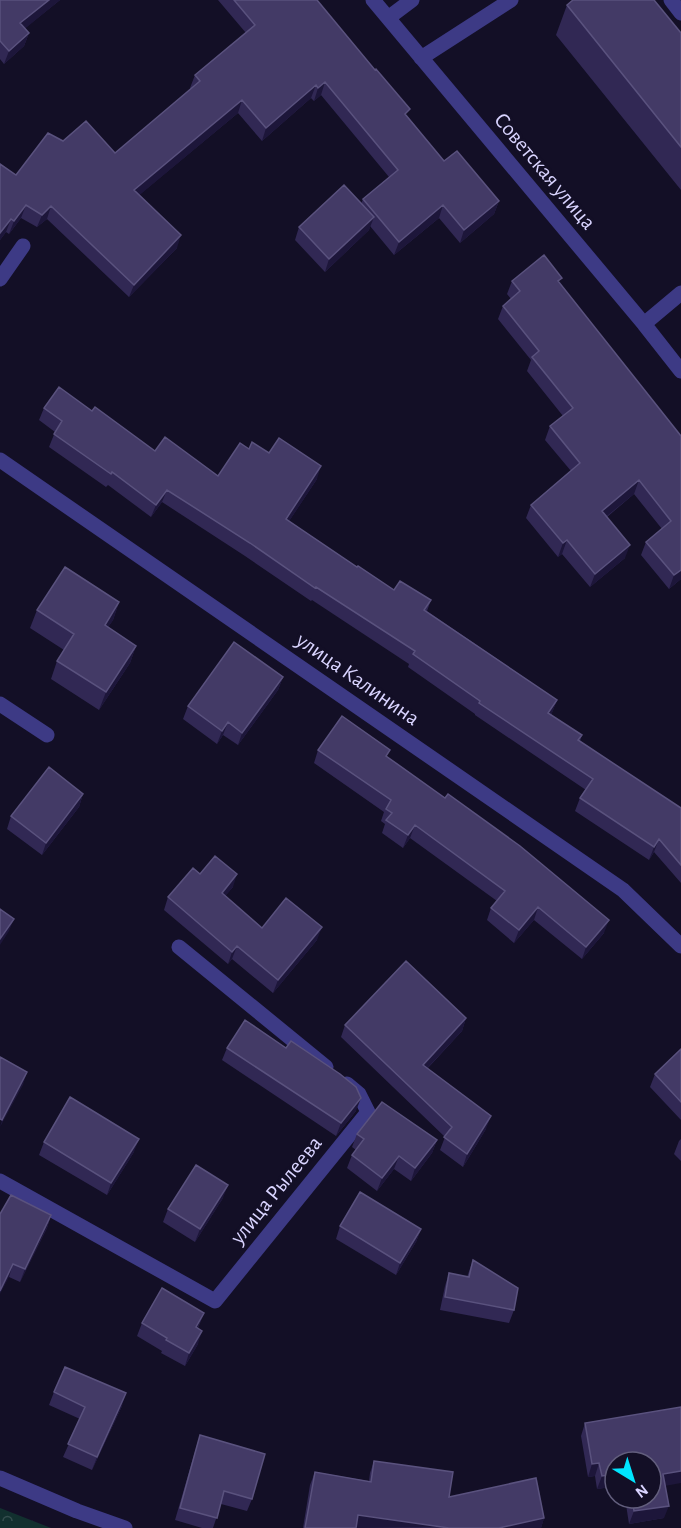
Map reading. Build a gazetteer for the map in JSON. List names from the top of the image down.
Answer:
{
  "streets": {
    "street": ["Советская улица", "улица Калинина", "улица Рылеева"]
  },
  "north": "bottom right"
}
